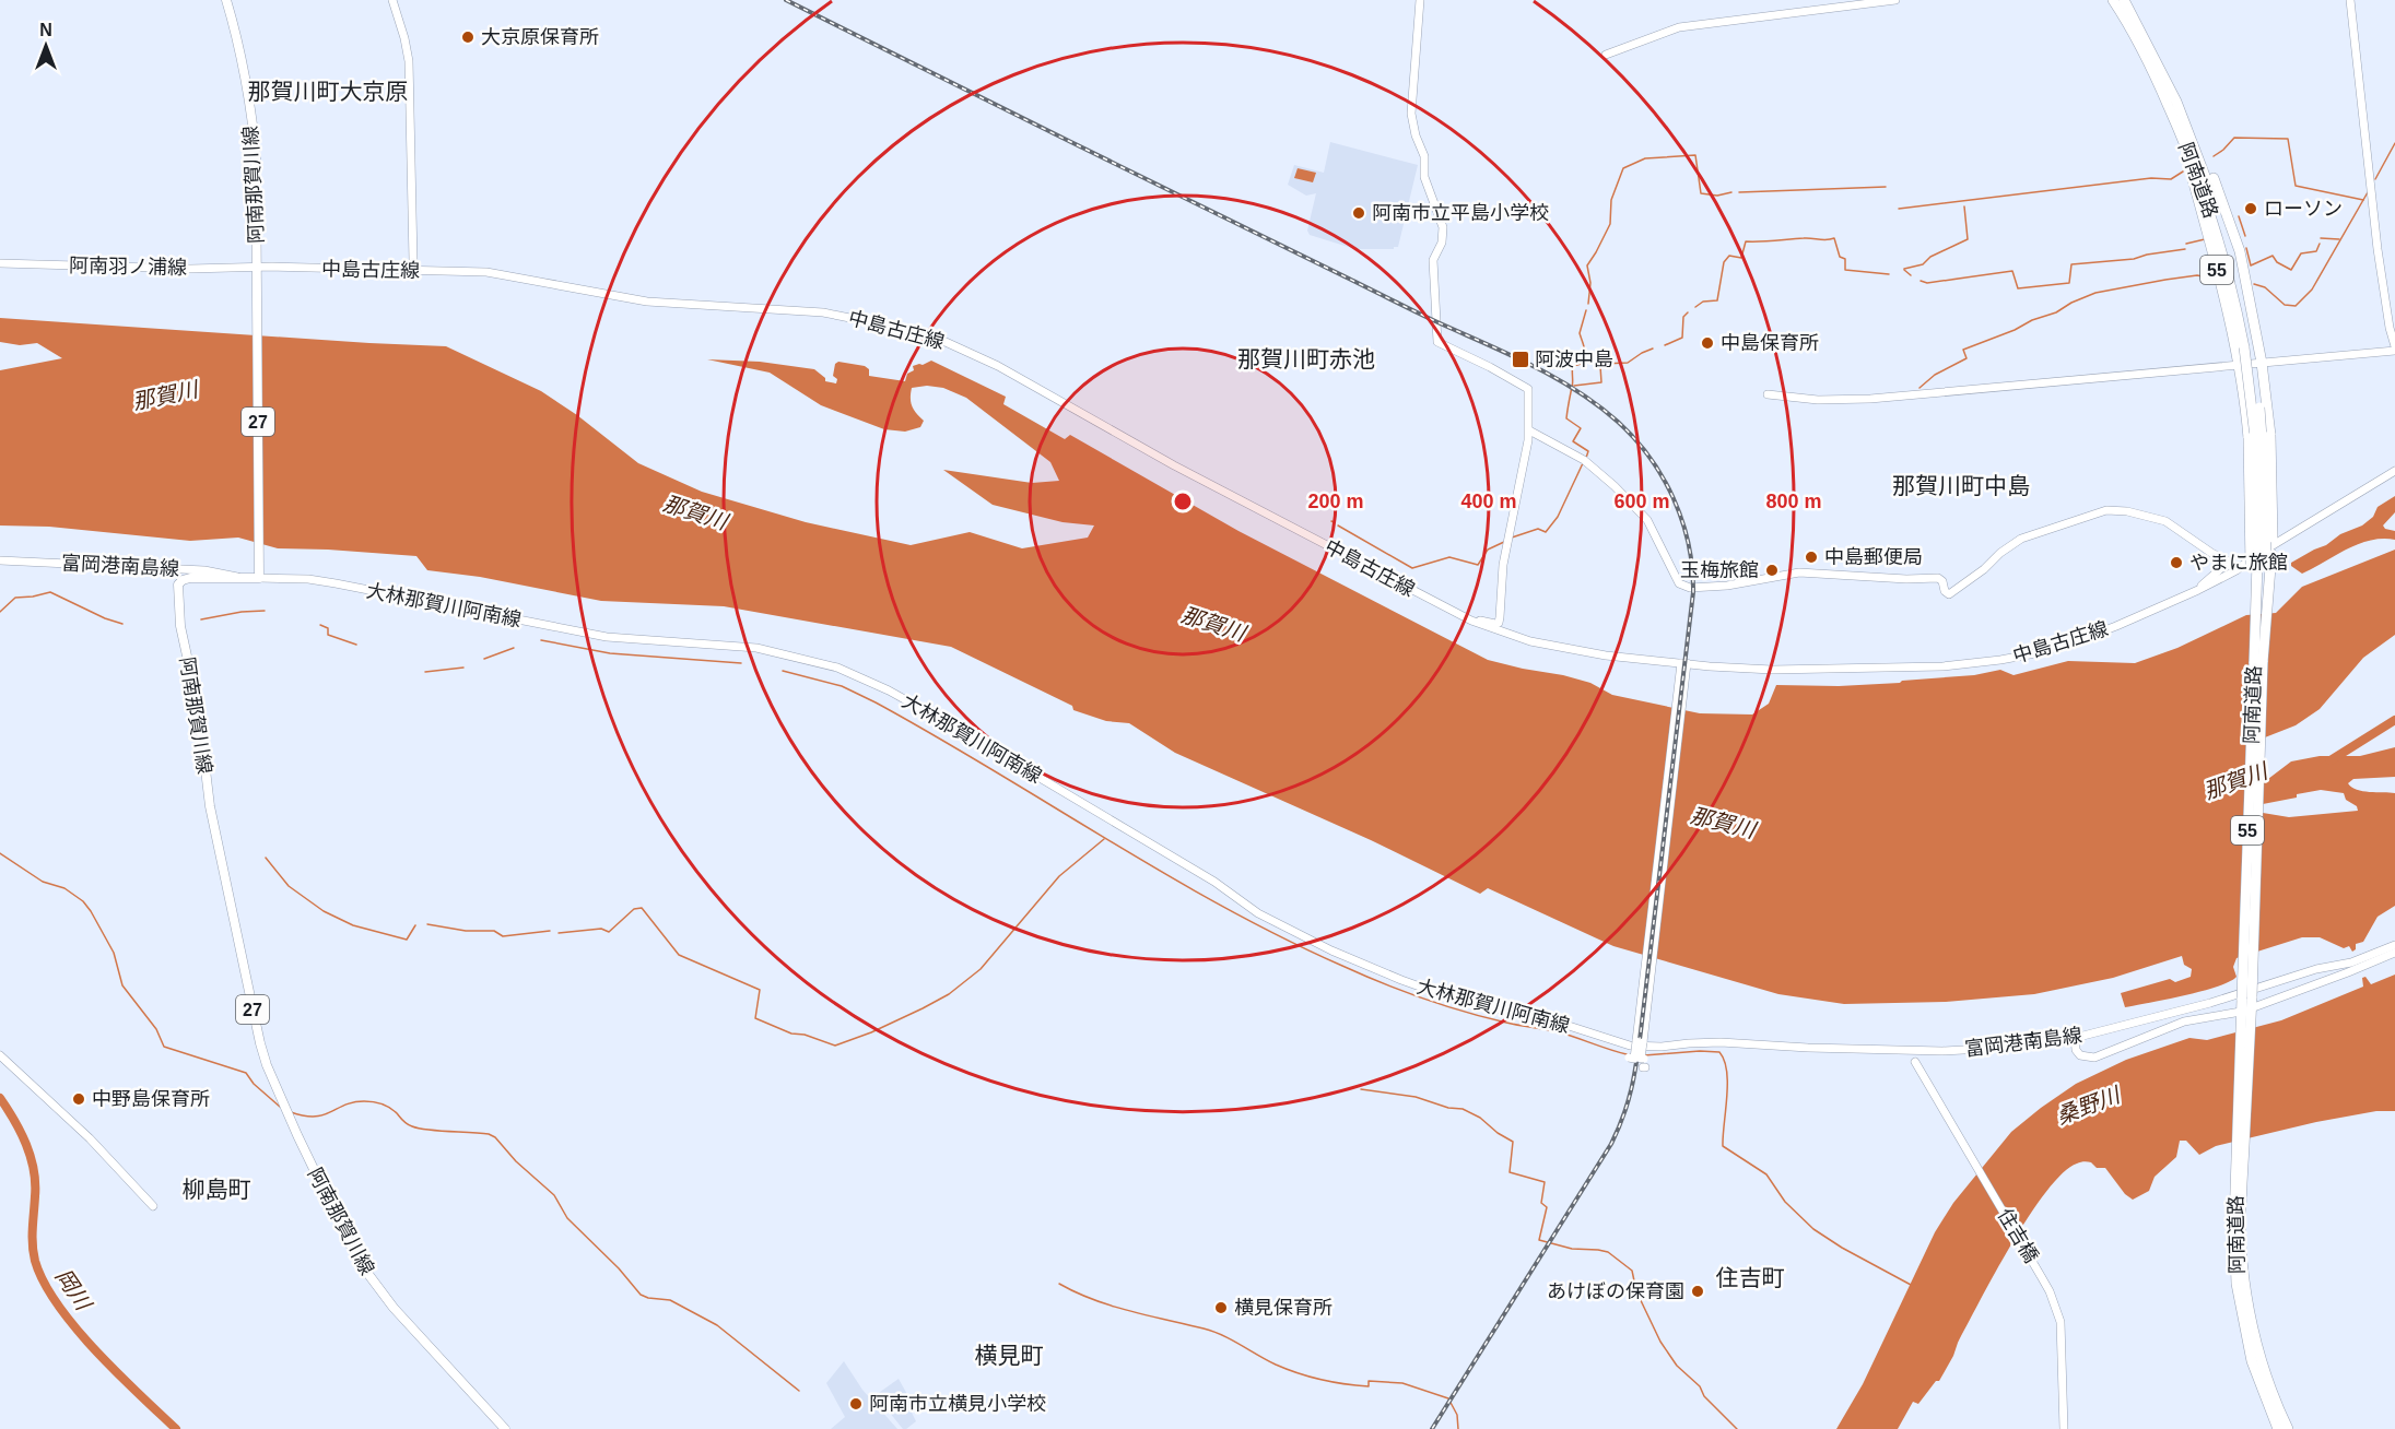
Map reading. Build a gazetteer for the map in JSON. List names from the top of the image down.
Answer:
{
  "streets": {
    "highway": ["阿南道路", "55"],
    "main road": [
      "阿南那賀川線",
      "阿南羽ノ浦線",
      "中島古庄線",
      "27",
      "富岡港南島線",
      "大林那賀川阿南線",
      "住吉橋"
    ]
  },
  "crossings": [
    ["阿南道路", "55"],
    ["阿南那賀川線", "阿南羽ノ浦線"],
    ["阿南那賀川線", "中島古庄線"],
    ["阿南那賀川線", "富岡港南島線"],
    ["阿南那賀川線", "大林那賀川阿南線"],
    ["阿南羽ノ浦線", "中島古庄線"],
    ["富岡港南島線", "大林那賀川阿南線"],
    ["富岡港南島線", "住吉橋"]
  ],
  "districts": [
    "那賀川町大京原",
    "那賀川町赤池",
    "那賀川町中島",
    "柳島町",
    "住吉町",
    "横見町"
  ],
  "water": ["那賀川", "桑野川", "岡川"],
  "places": {
    "other": [
      "大京原保育所",
      "ローソン",
      "阿南市立平島小学校",
      "中島保育所",
      "中島郵便局",
      "やまに旅館",
      "玉梅旅館",
      "中野島保育所",
      "あけぼの保育園",
      "横見保育所",
      "阿南市立横見小学校"
    ],
    "transit": ["阿波中島"]
  },
  "north": "top",
  "rings": [
    "200 m",
    "400 m",
    "600 m",
    "800 m"
  ]
}
